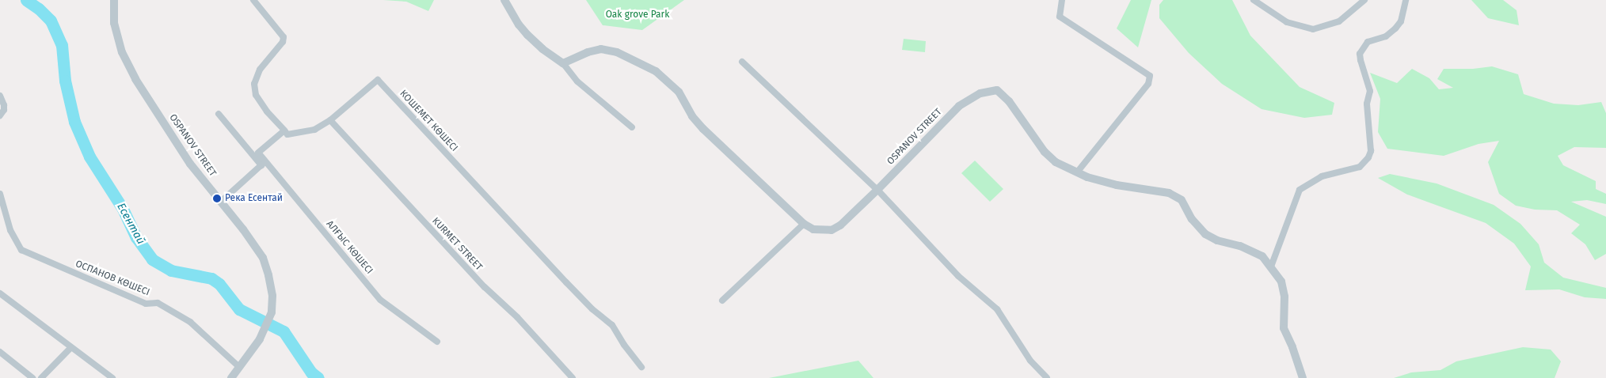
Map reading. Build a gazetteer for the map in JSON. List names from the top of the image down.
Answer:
{
  "streets": {
    "street": [
      "КОШЕМЕТ КӨШЕСІ",
      "OSPANOV STREET",
      "KURMET STREET",
      "АЛҒЫС КӨШЕСІ",
      "ОСПАНОВ КӨШЕСІ"
    ]
  },
  "crossings": [
    ["КОШЕМЕТ КӨШЕСІ", "KURMET STREET"],
    ["КОШЕМЕТ КӨШЕСІ", "АЛҒЫС КӨШЕСІ"],
    ["OSPANOV STREET", "ОСПАНОВ КӨШЕСІ"]
  ],
  "water": ["Есентай"],
  "parks": ["Oak grove Park"],
  "places": ["Река Есентай"]
}
